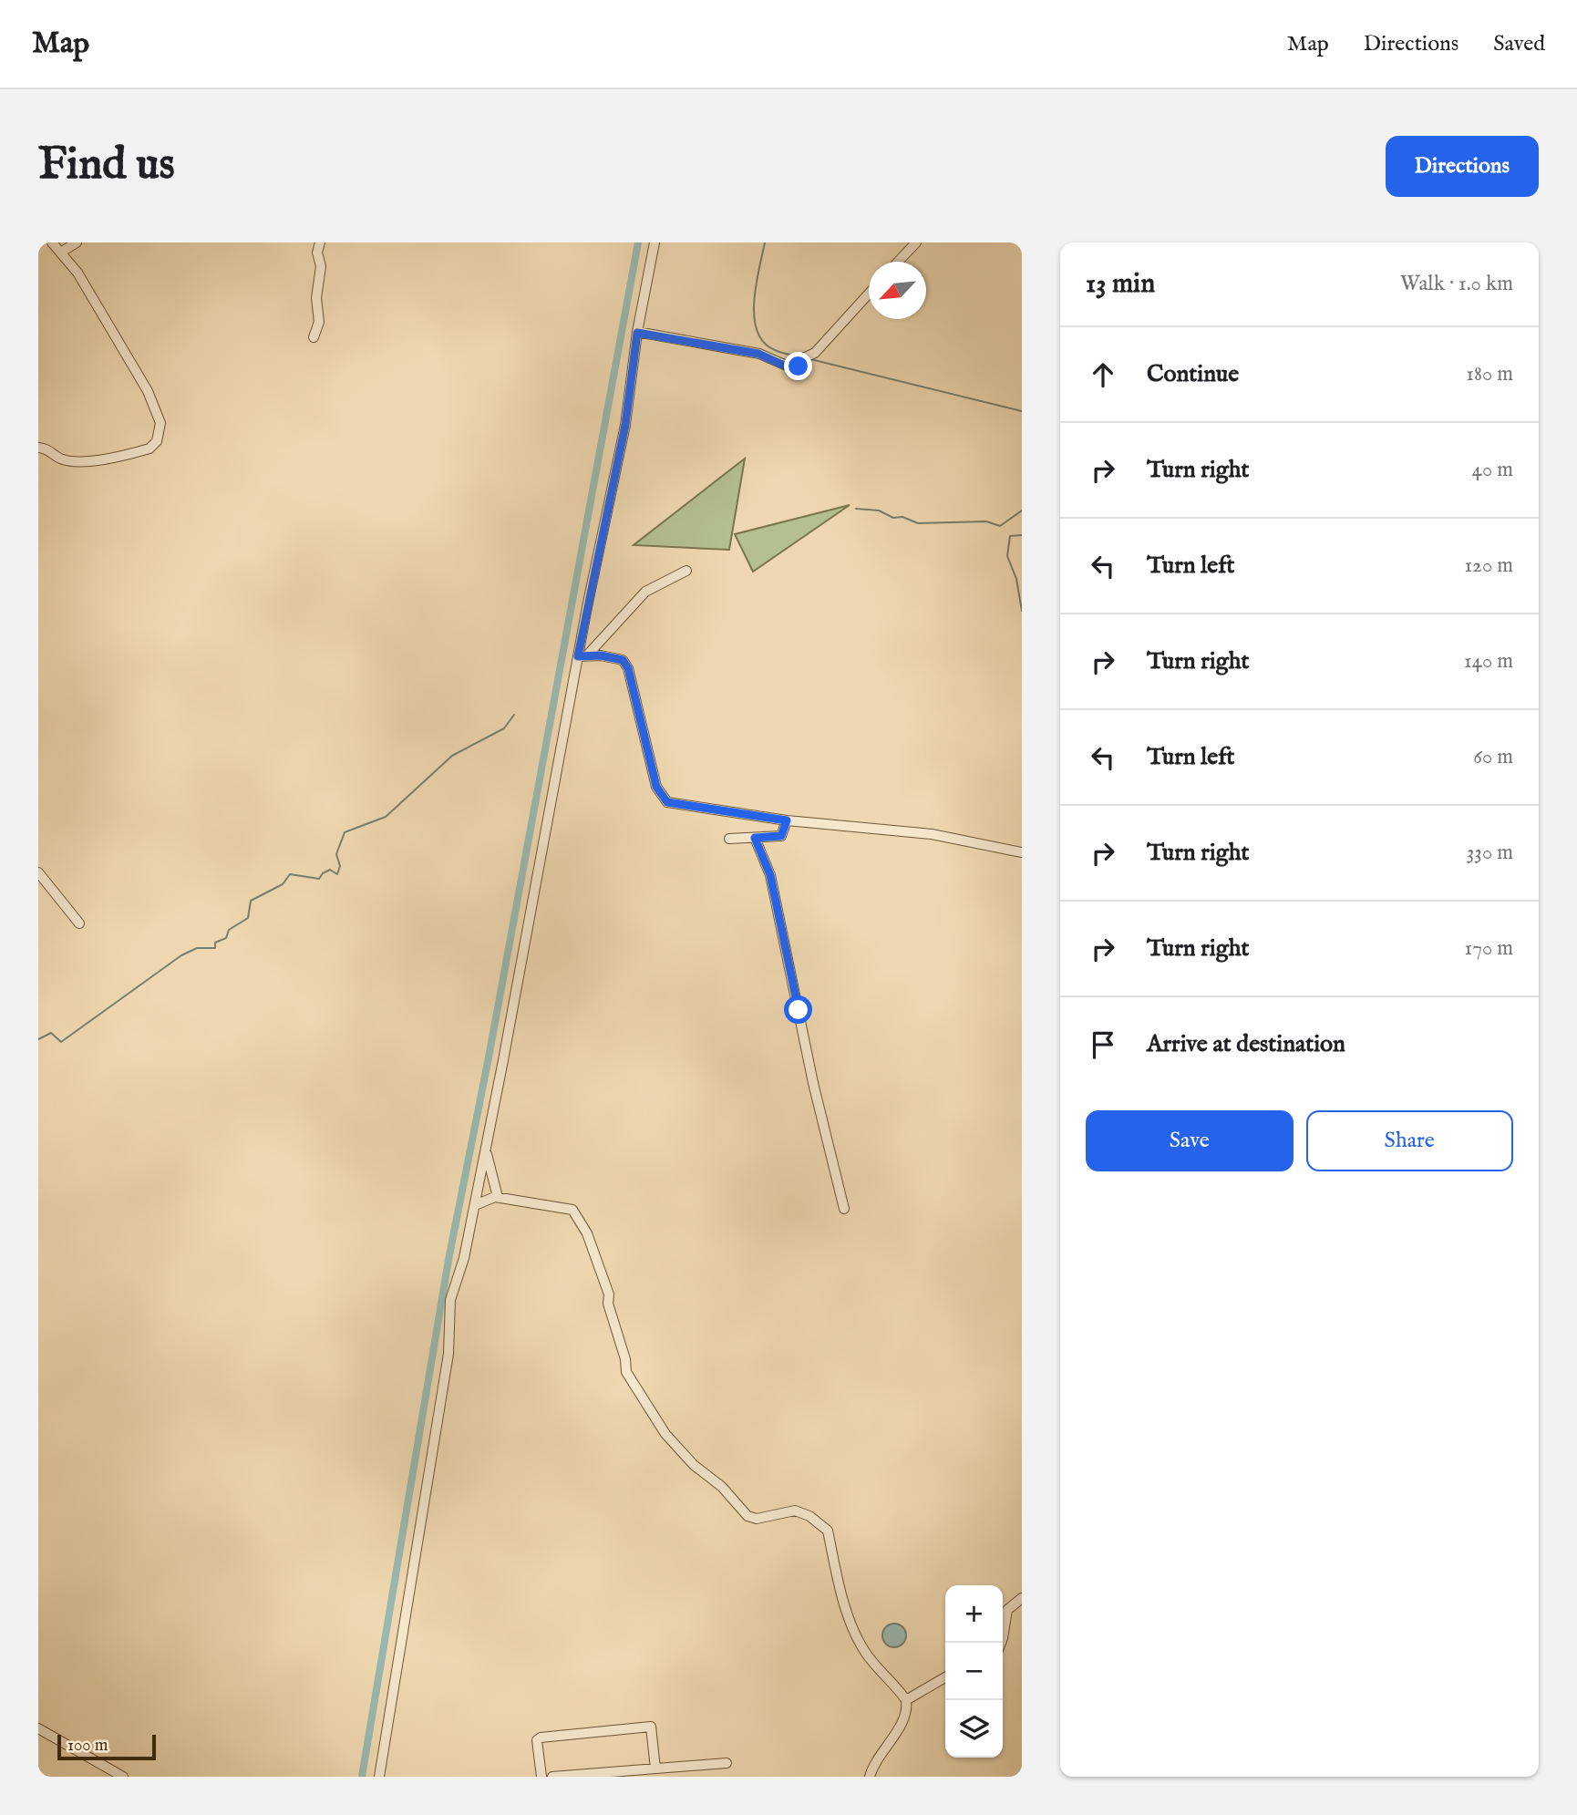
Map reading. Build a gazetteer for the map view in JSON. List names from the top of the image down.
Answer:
{
  "scale_bar": "100 m",
  "north": "bottom left",
  "page": {
    "header": "Map",
    "nav": ["Map", "Directions", "Saved"],
    "buttons": [
      "Directions",
      ["Save", "Share"]
    ],
    "title": "Find us",
    "heading": ["13 min", "Walk · 1.0 km"],
    "list": [
      ["Continue", "180 m"],
      ["Turn right", "40 m"],
      ["Turn left", "120 m"],
      ["Turn right", "140 m"],
      ["Turn left", "60 m"],
      ["Turn right", "330 m"],
      ["Turn right", "170 m"],
      "Arrive at destination"
    ],
    "map_buttons": ["+", "−"],
    "scale": "100 m"
  }
}
